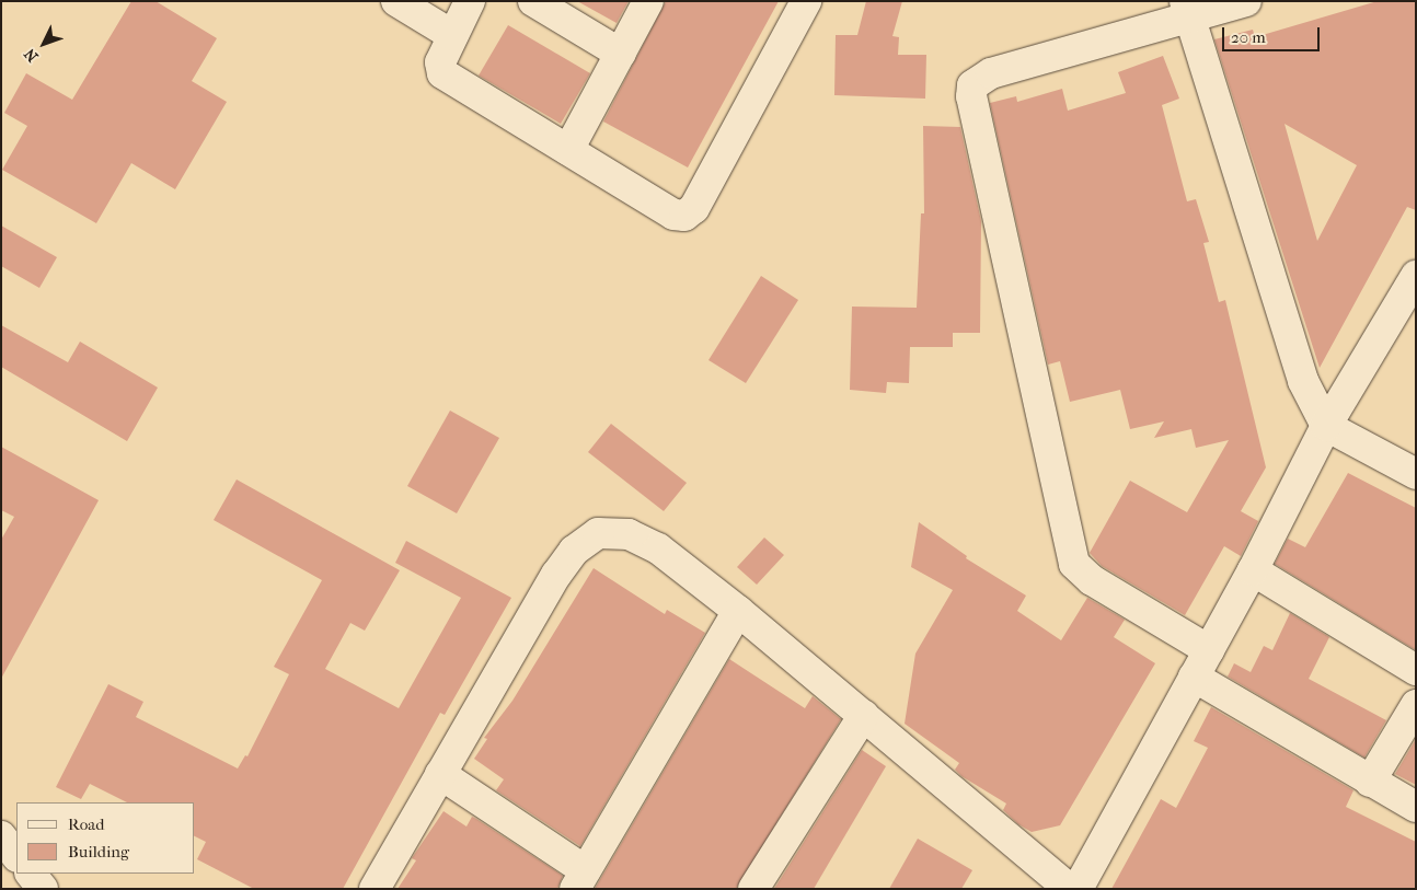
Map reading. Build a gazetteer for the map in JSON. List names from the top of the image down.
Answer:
{
  "legend": ["Road", "Building"],
  "scale_bar": "20 m",
  "north": "bottom left"
}
